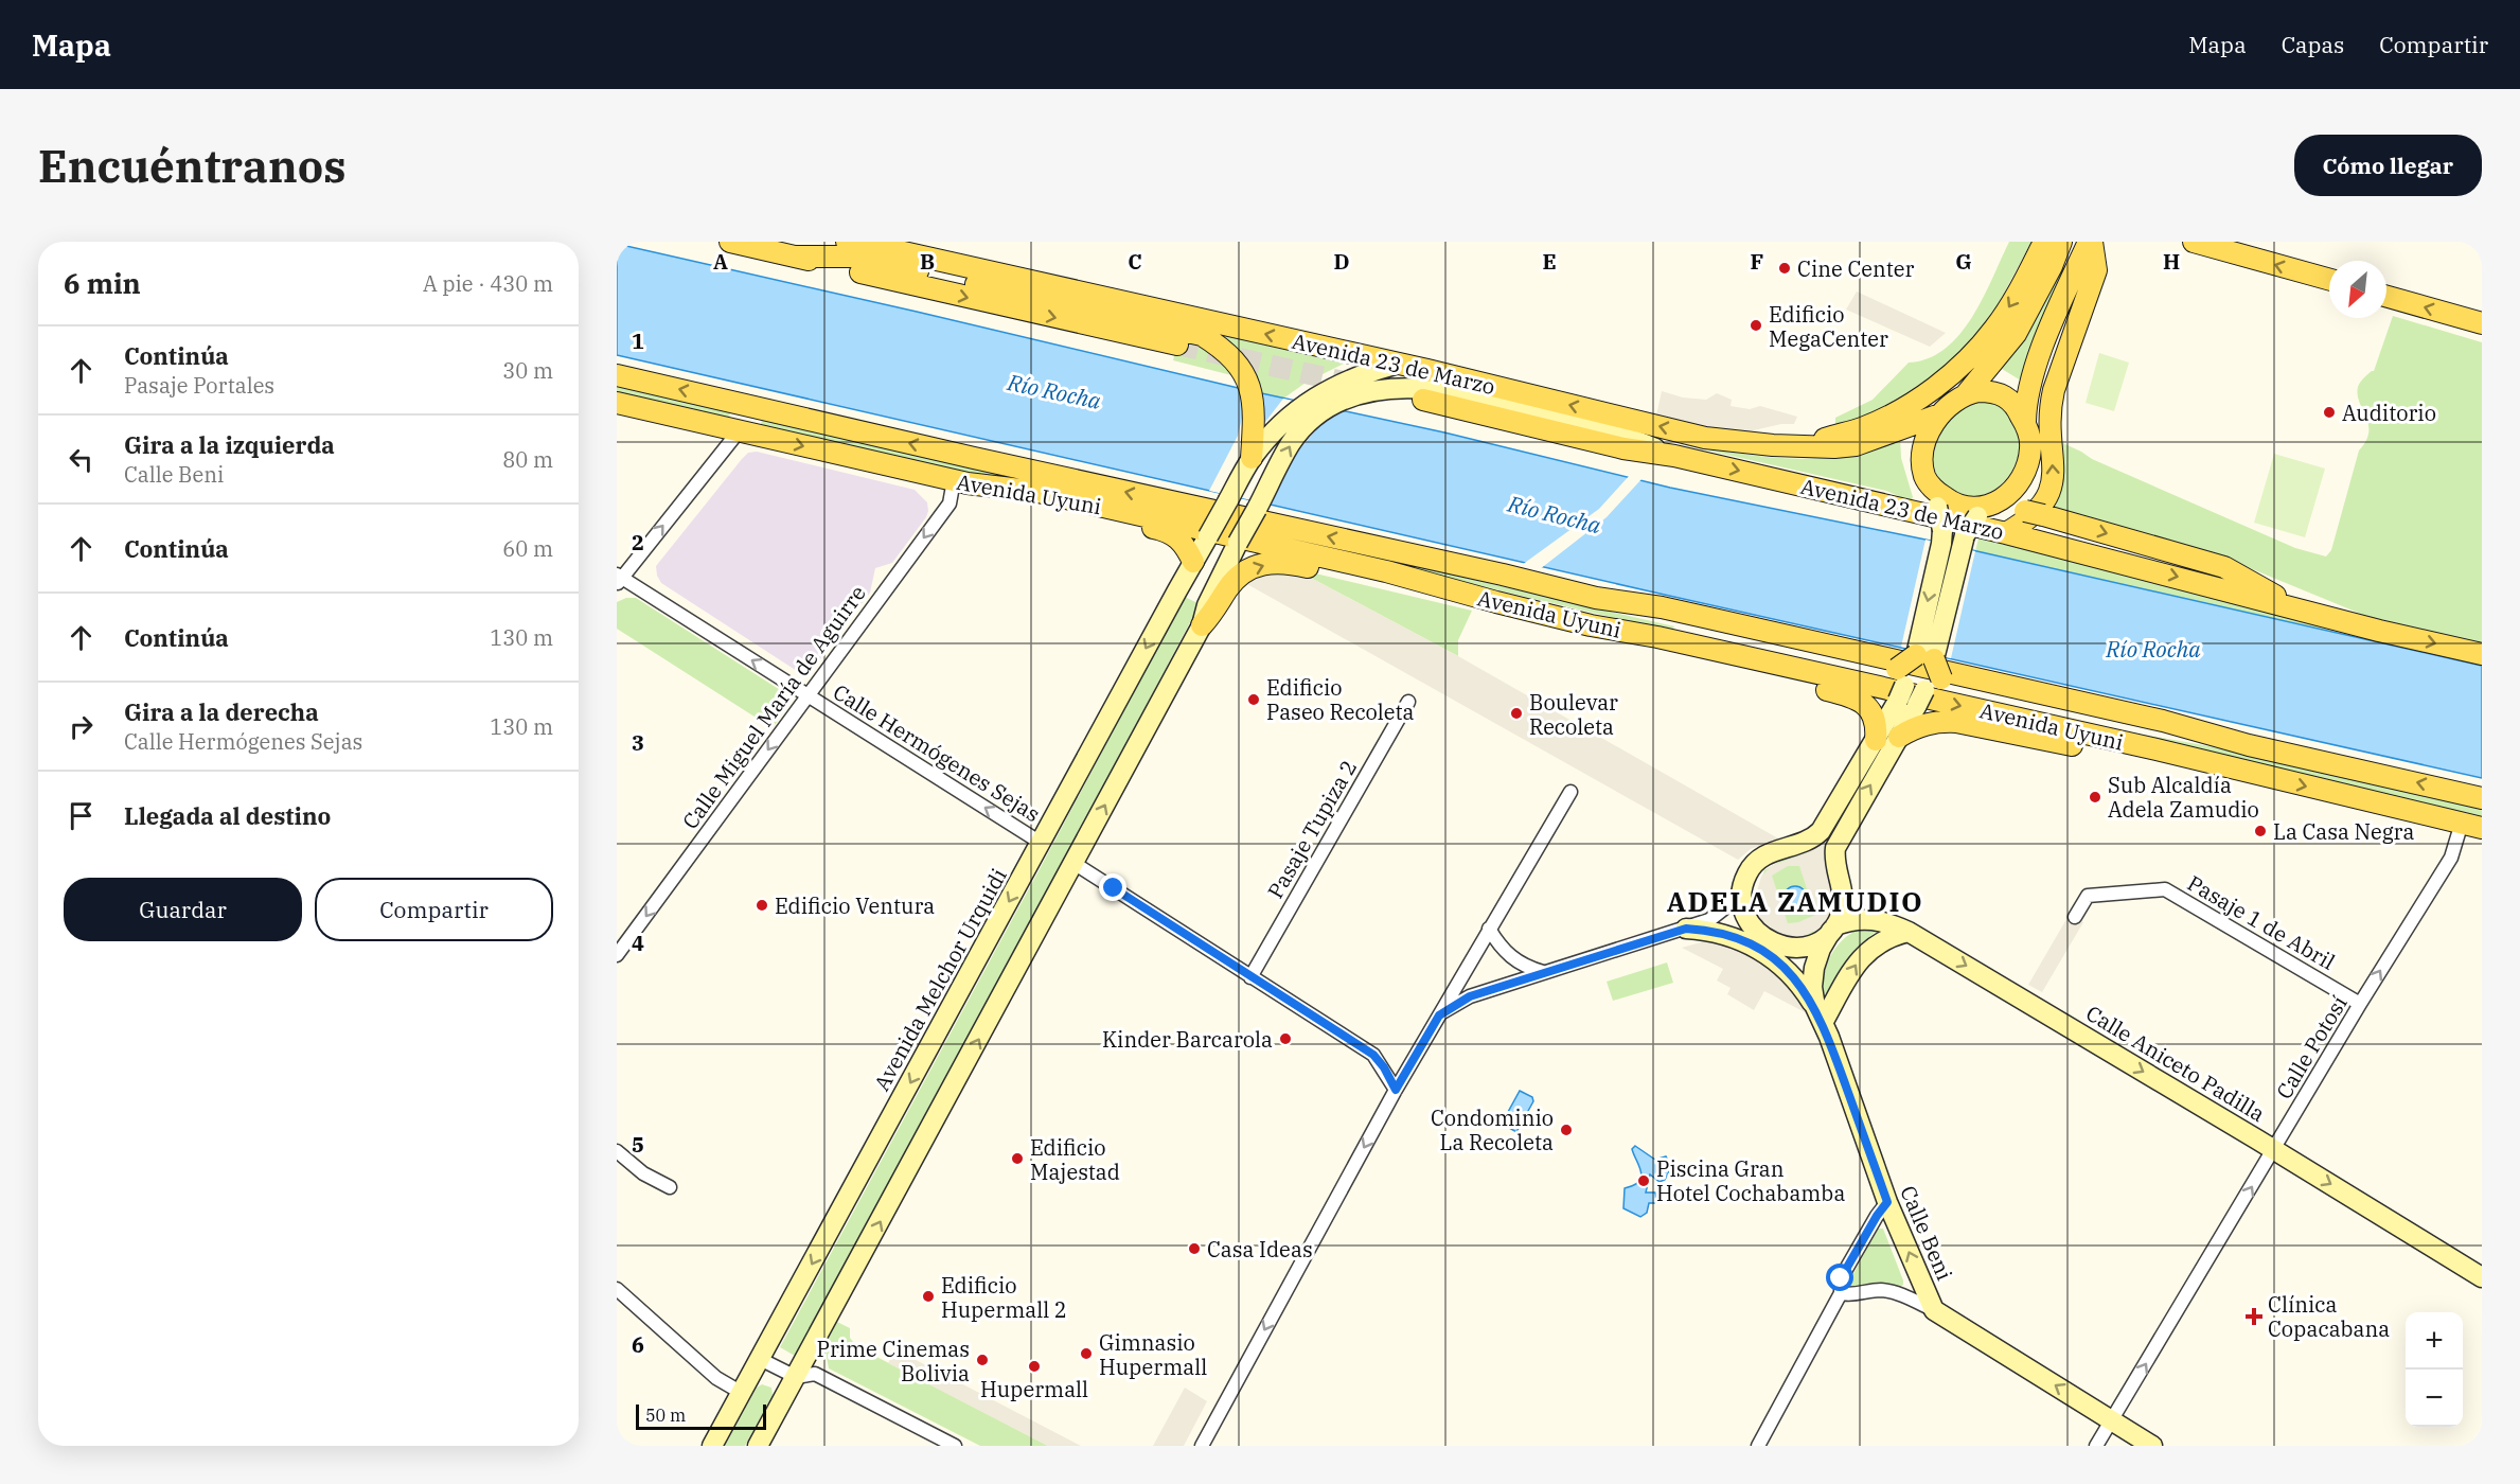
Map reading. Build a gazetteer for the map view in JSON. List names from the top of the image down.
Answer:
{
  "streets": {
    "main road": [
      "Avenida 23 de Marzo",
      "Avenida Uyuni",
      "Avenida Melchor Urquidi",
      "Calle Aniceto Padilla",
      "Calle Beni"
    ],
    "street": [
      "Calle Miguel María de Aguirre",
      "Calle Hermógenes Sejas",
      "Pasaje Tupiza 2",
      "Pasaje 1 de Abril",
      "Calle Potosí"
    ]
  },
  "crossings": [
    ["Avenida 23 de Marzo", "Avenida Melchor Urquidi"],
    ["Avenida Uyuni", "Calle Miguel María de Aguirre"],
    ["Avenida Uyuni", "Calle Potosí"],
    ["Calle Miguel María de Aguirre", "Calle Hermógenes Sejas"],
    ["Calle Hermógenes Sejas", "Avenida Melchor Urquidi"],
    ["Pasaje 1 de Abril", "Calle Potosí"],
    ["Calle Potosí", "Calle Aniceto Padilla"],
    ["Calle Potosí", "Calle Beni"],
    ["Calle Aniceto Padilla", "Calle Beni"]
  ],
  "one_way": [
    "Calle Miguel María de Aguirre",
    "Calle Hermógenes Sejas",
    "Calle Potosí",
    "Calle Aniceto Padilla",
    "Calle Beni"
  ],
  "districts": ["ADELA ZAMUDIO"],
  "water": ["Río Rocha"],
  "places": {
    "other": [
      "Cine Center",
      "Edificio MegaCenter",
      "Auditorio",
      "Edificio Paseo Recoleta",
      "Boulevar Recoleta",
      "Sub Alcaldía Adela Zamudio",
      "La Casa Negra",
      "Edificio Ventura",
      "Kinder Barcarola",
      "Condominio La Recoleta",
      "Edificio Majestad",
      "Piscina Gran Hotel Cochabamba",
      "Casa Ideas",
      "Edificio Hupermall 2",
      "Gimnasio Hupermall",
      "Prime Cinemas Bolivia",
      "Hupermall"
    ],
    "health": ["Clínica Copacabana"]
  },
  "scale_bar": "50 m",
  "north": "bottom left",
  "page": {
    "header": "Mapa",
    "nav": ["Mapa", "Capas", "Compartir"],
    "buttons": [
      "Cómo llegar",
      ["Guardar", "Compartir"]
    ],
    "title": "Encuéntranos",
    "heading": ["6 min", "A pie · 430 m"],
    "list": [
      ["Continúa", "Pasaje Portales", "30 m"],
      ["Gira a la izquierda", "Calle Beni", "80 m"],
      ["Continúa", "60 m"],
      ["Continúa", "130 m"],
      ["Gira a la derecha", "Calle Hermógenes Sejas", "130 m"],
      "Llegada al destino"
    ],
    "map_buttons": ["+", "−"],
    "scale": "50 m"
  },
  "grid": {
    "columns": [
      "A",
      "B",
      "C",
      "D",
      "E",
      "F",
      "G",
      "H"
    ],
    "rows": [
      "1",
      "2",
      "3",
      "4",
      "5",
      "6"
    ]
  }
}
